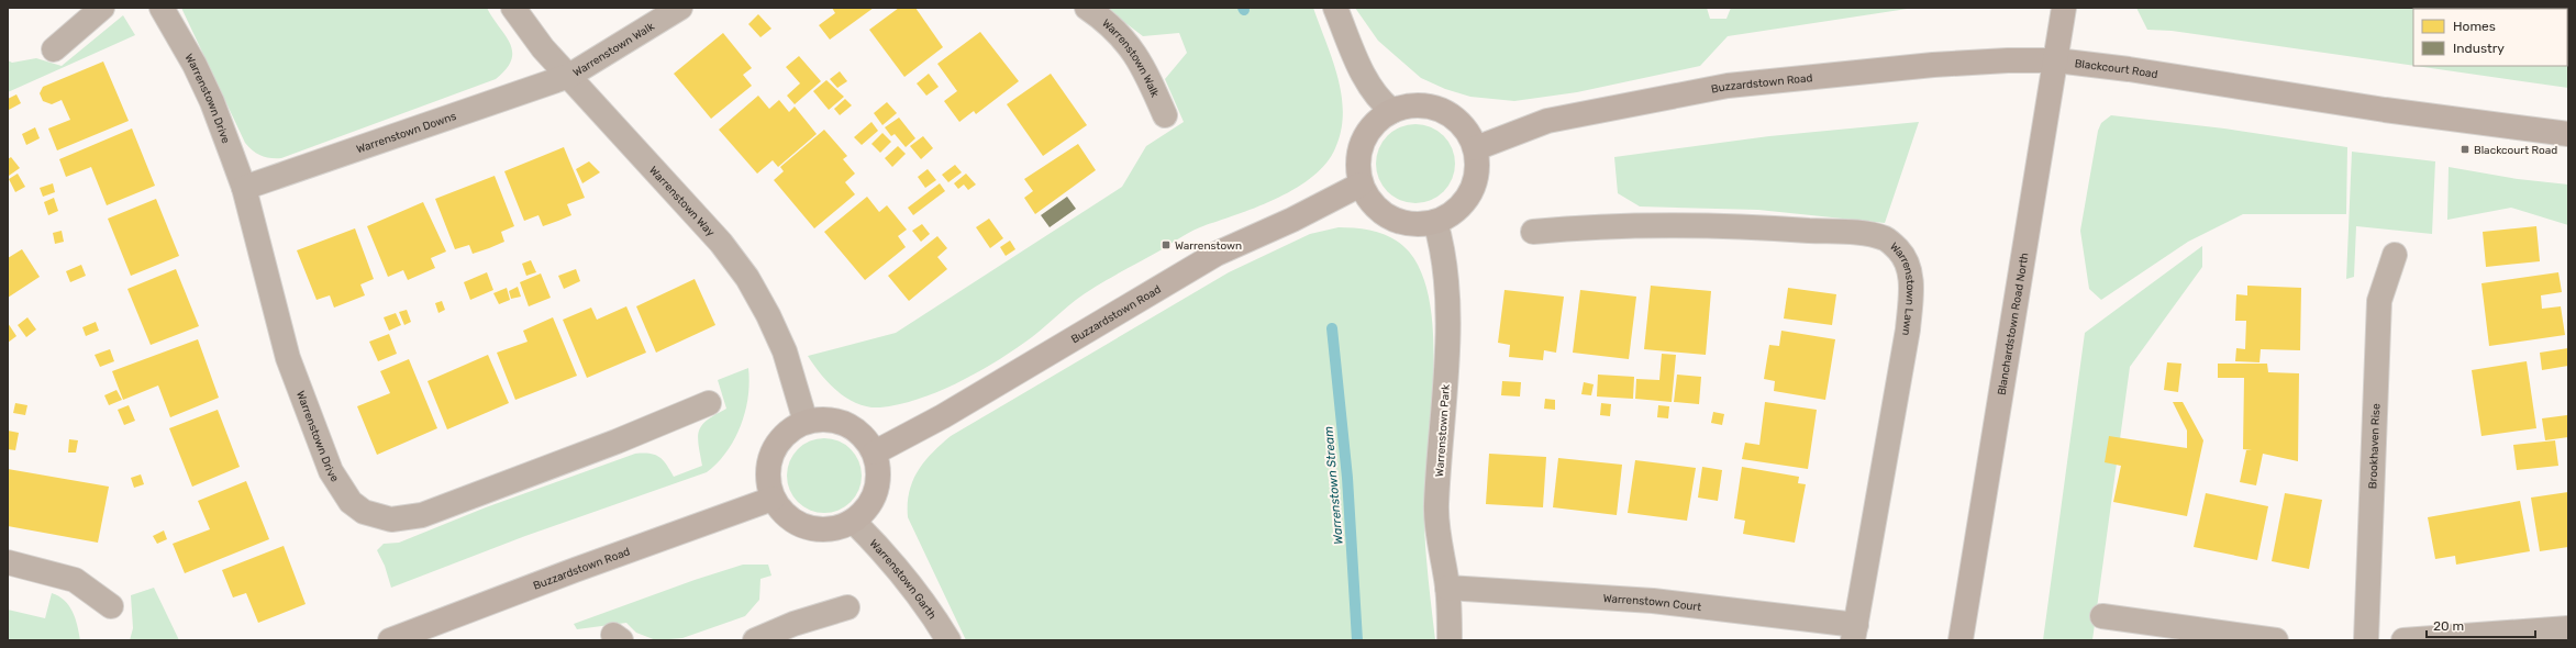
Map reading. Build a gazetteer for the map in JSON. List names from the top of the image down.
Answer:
{
  "streets": {
    "street": [
      "Warrenstown Walk",
      "Blackcourt Road",
      "Buzzardstown Road",
      "Warrenstown Drive",
      "Warrenstown Downs",
      "Warrenstown Way",
      "Warrenstown Lawn",
      "Blanchardstown Road North",
      "Warrenstown Park",
      "Brookhaven Rise",
      "Warrenstown Garth",
      "Warrenstown Court"
    ]
  },
  "crossings": [
    ["Warrenstown Walk", "Warrenstown Downs"],
    ["Warrenstown Walk", "Warrenstown Way"],
    ["Blackcourt Road", "Buzzardstown Road"],
    ["Blackcourt Road", "Blanchardstown Road North"],
    ["Buzzardstown Road", "Warrenstown Way"],
    ["Buzzardstown Road", "Blanchardstown Road North"],
    ["Buzzardstown Road", "Warrenstown Park"],
    ["Buzzardstown Road", "Warrenstown Garth"],
    ["Warrenstown Drive", "Warrenstown Downs"],
    ["Warrenstown Downs", "Warrenstown Way"],
    ["Warrenstown Way", "Warrenstown Garth"],
    ["Warrenstown Lawn", "Warrenstown Court"],
    ["Warrenstown Park", "Warrenstown Court"]
  ],
  "water": ["Warrenstown Stream"],
  "places": {
    "transit": ["Blackcourt Road", "Warrenstown"]
  },
  "legend": ["Homes", "Industry"],
  "scale_bar": "20 m"
}
